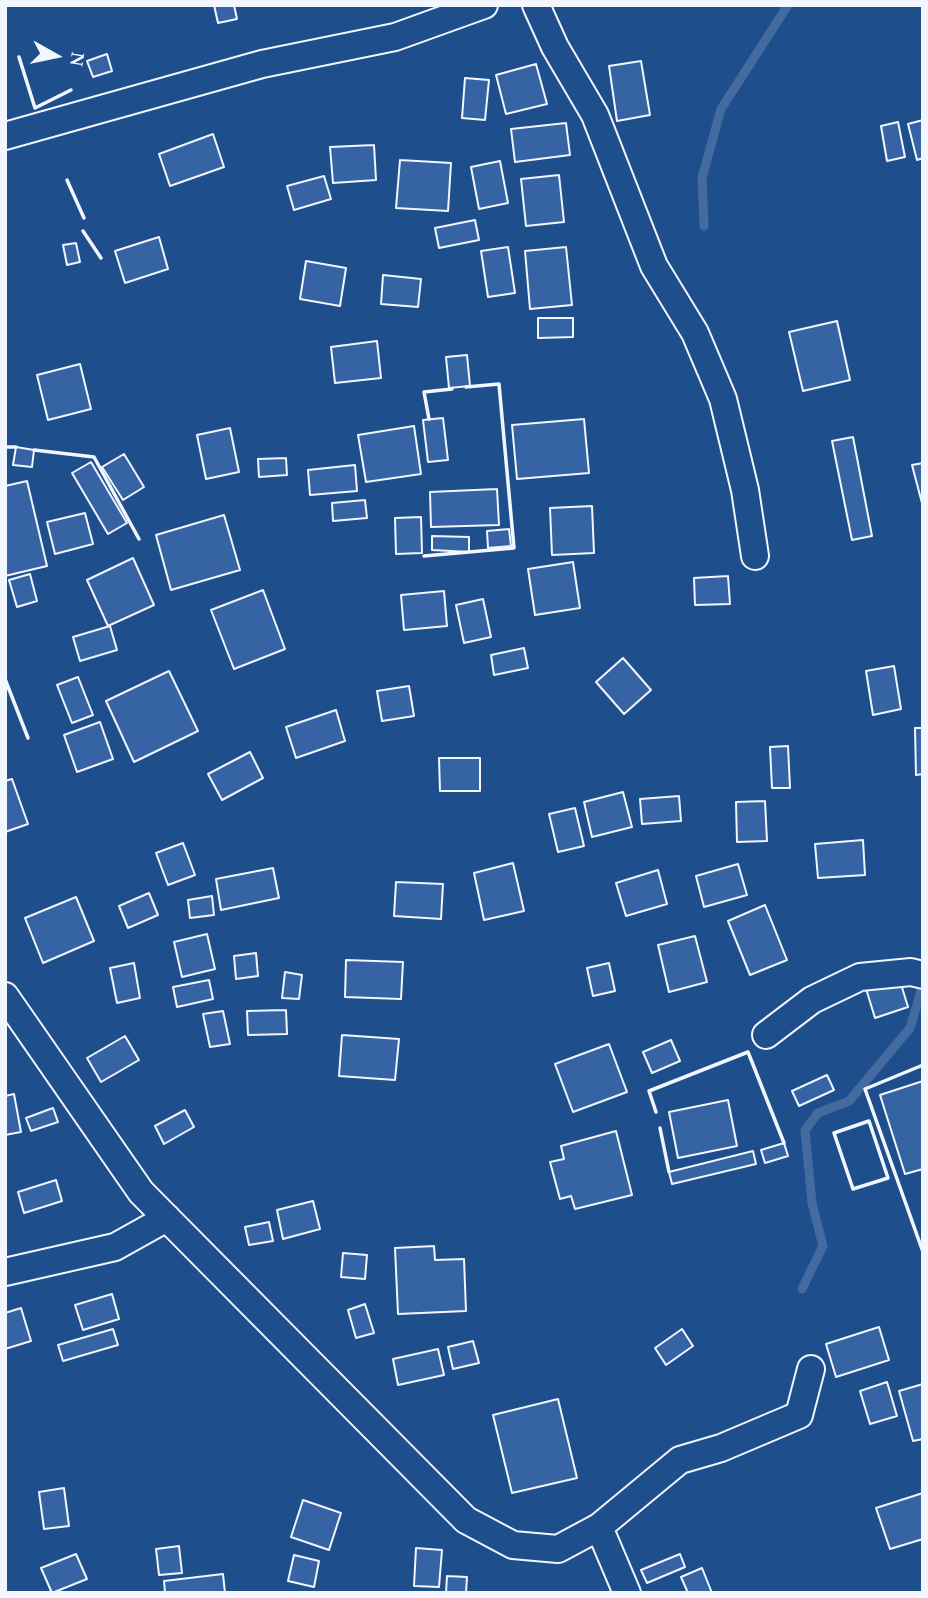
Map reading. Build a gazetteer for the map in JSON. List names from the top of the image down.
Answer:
{
  "north": "right"
}
